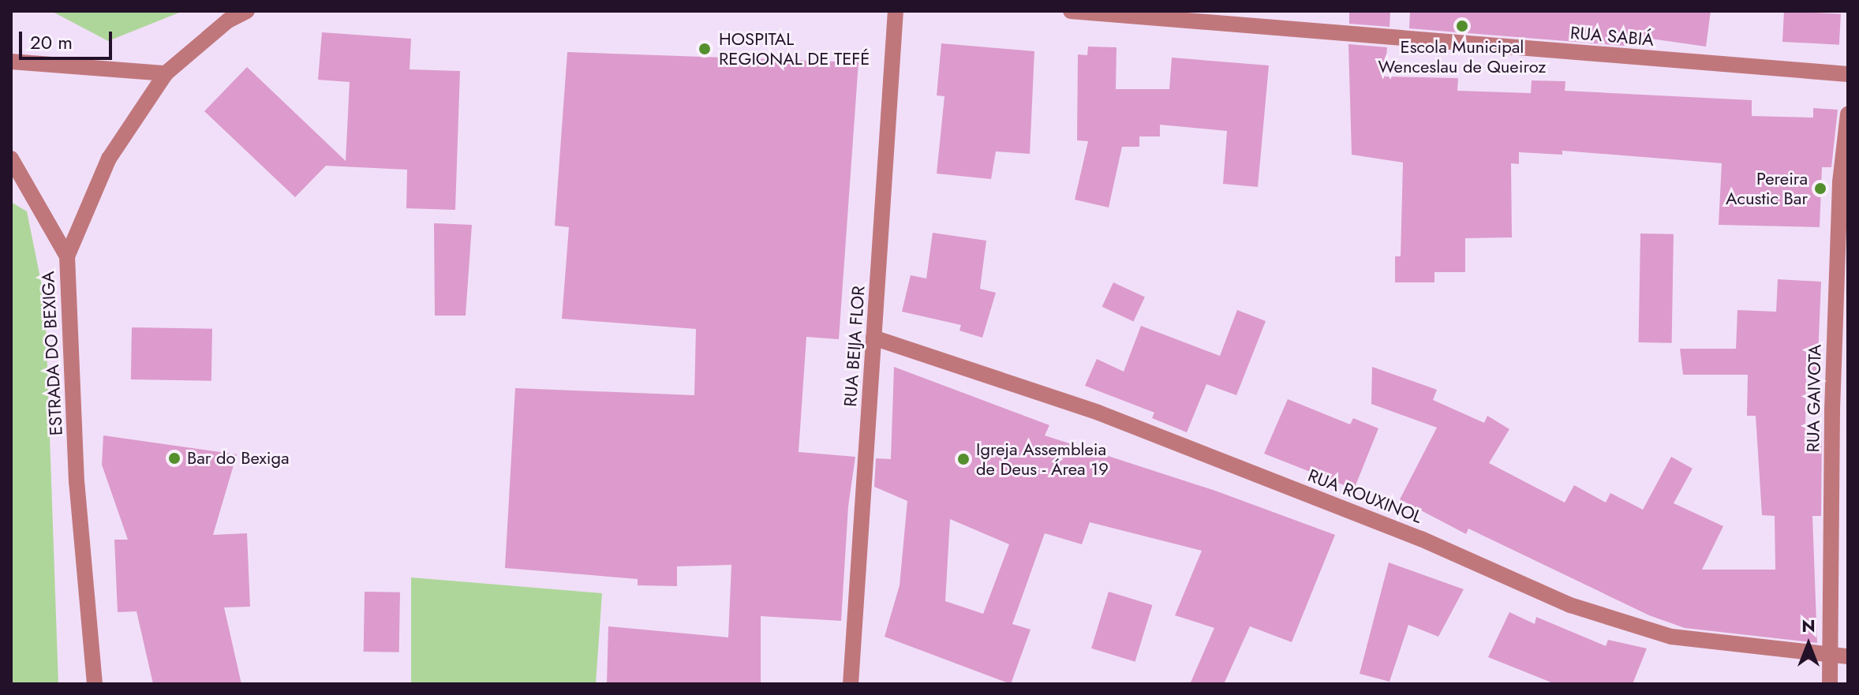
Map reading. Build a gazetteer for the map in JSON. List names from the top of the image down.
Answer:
{
  "streets": {
    "street": [
      "RUA SABIÁ",
      "RUA BEIJA FLOR",
      "ESTRADA DO BEXIGA",
      "RUA GAIVOTA",
      "RUA ROUXINOL"
    ]
  },
  "crossings": [
    ["RUA BEIJA FLOR", "RUA ROUXINOL"],
    ["RUA GAIVOTA", "RUA ROUXINOL"]
  ],
  "places": [
    "Escola Municipal Wenceslau de Queiroz",
    "HOSPITAL REGIONAL DE TEFÉ",
    "Pereira Acustic Bar",
    "Bar do Bexiga",
    "Igreja Assembleia de Deus - Área 19"
  ],
  "scale_bar": "20 m",
  "north": "top"
}
